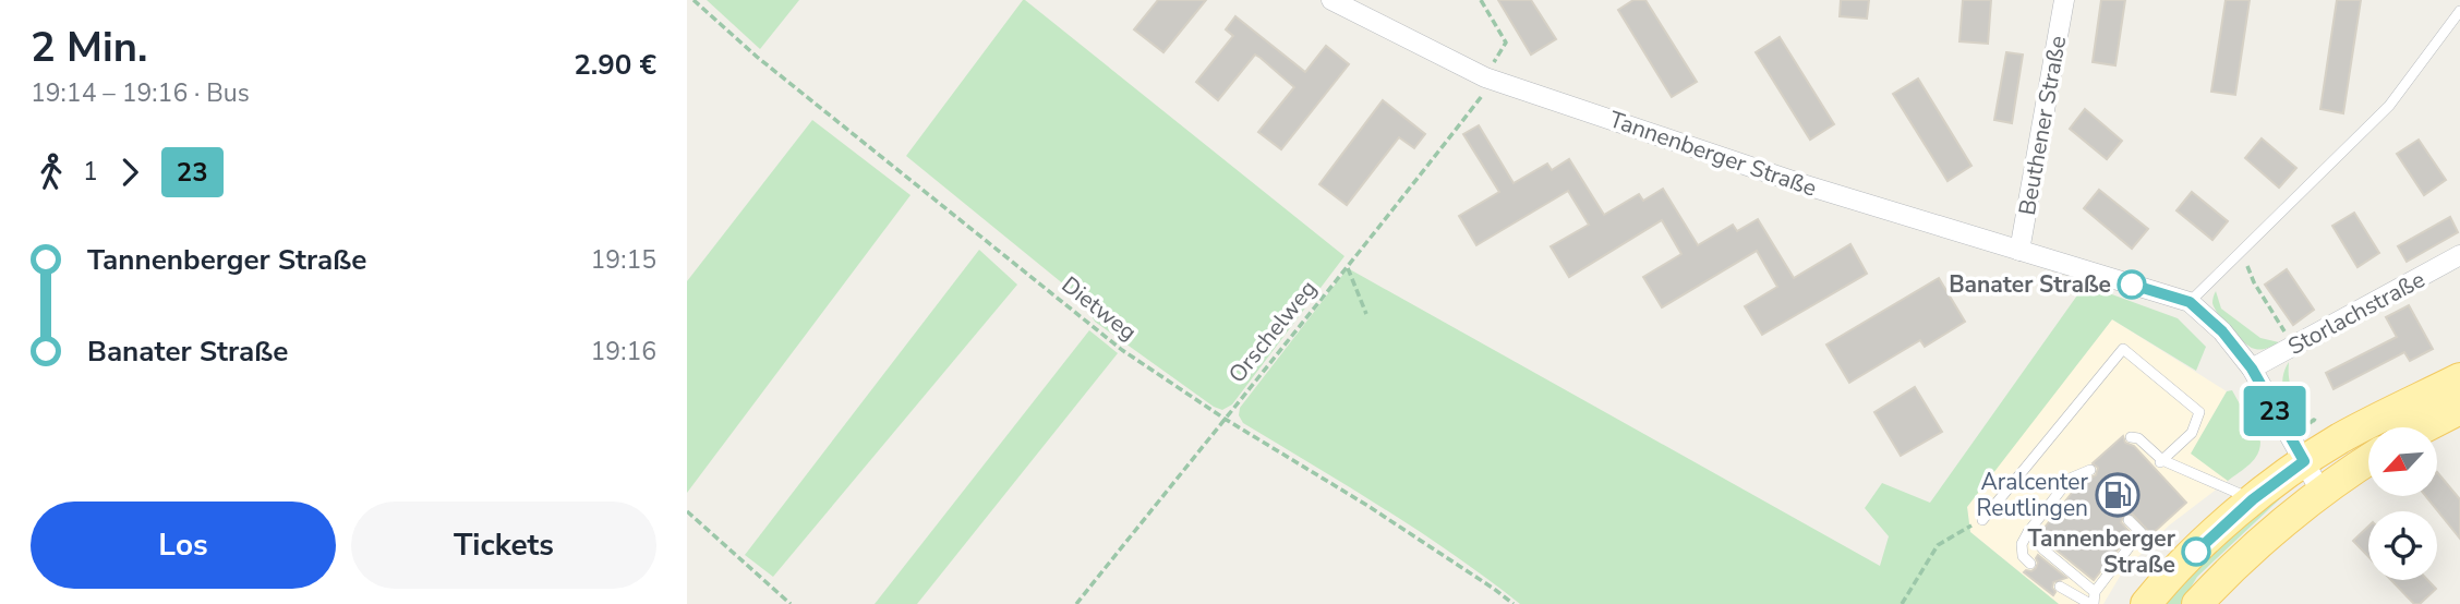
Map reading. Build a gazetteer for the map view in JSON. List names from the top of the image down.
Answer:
{
  "streets": {
    "street": ["Beuthener Straße", "Tannenberger Straße", "Storlachstraße"],
    "path": ["Dietweg", "Orschelweg"]
  },
  "crossings": [
    ["Beuthener Straße", "Tannenberger Straße"],
    ["Tannenberger Straße", "Storlachstraße"],
    ["Tannenberger Straße", "Orschelweg"],
    ["Dietweg", "Orschelweg"]
  ],
  "places": {
    "other": ["Banater Straße", "Tannenberger Straße"],
    "fuel station": ["Aralcenter Reutlingen"]
  },
  "lines": ["bus line 23"],
  "north": "bottom left",
  "page": {
    "heading": ["2 Min.", "19:14 – 19:16 · Bus", "2.90 €"],
    "on_map": "23",
    "legs": ["1", "23"],
    "list": [
      {
        "name": "Tannenberger Straße",
        "value": "19:15"
      },
      {
        "name": "Banater Straße",
        "value": "19:16"
      }
    ],
    "buttons": ["Los", "Tickets"]
  }
}
